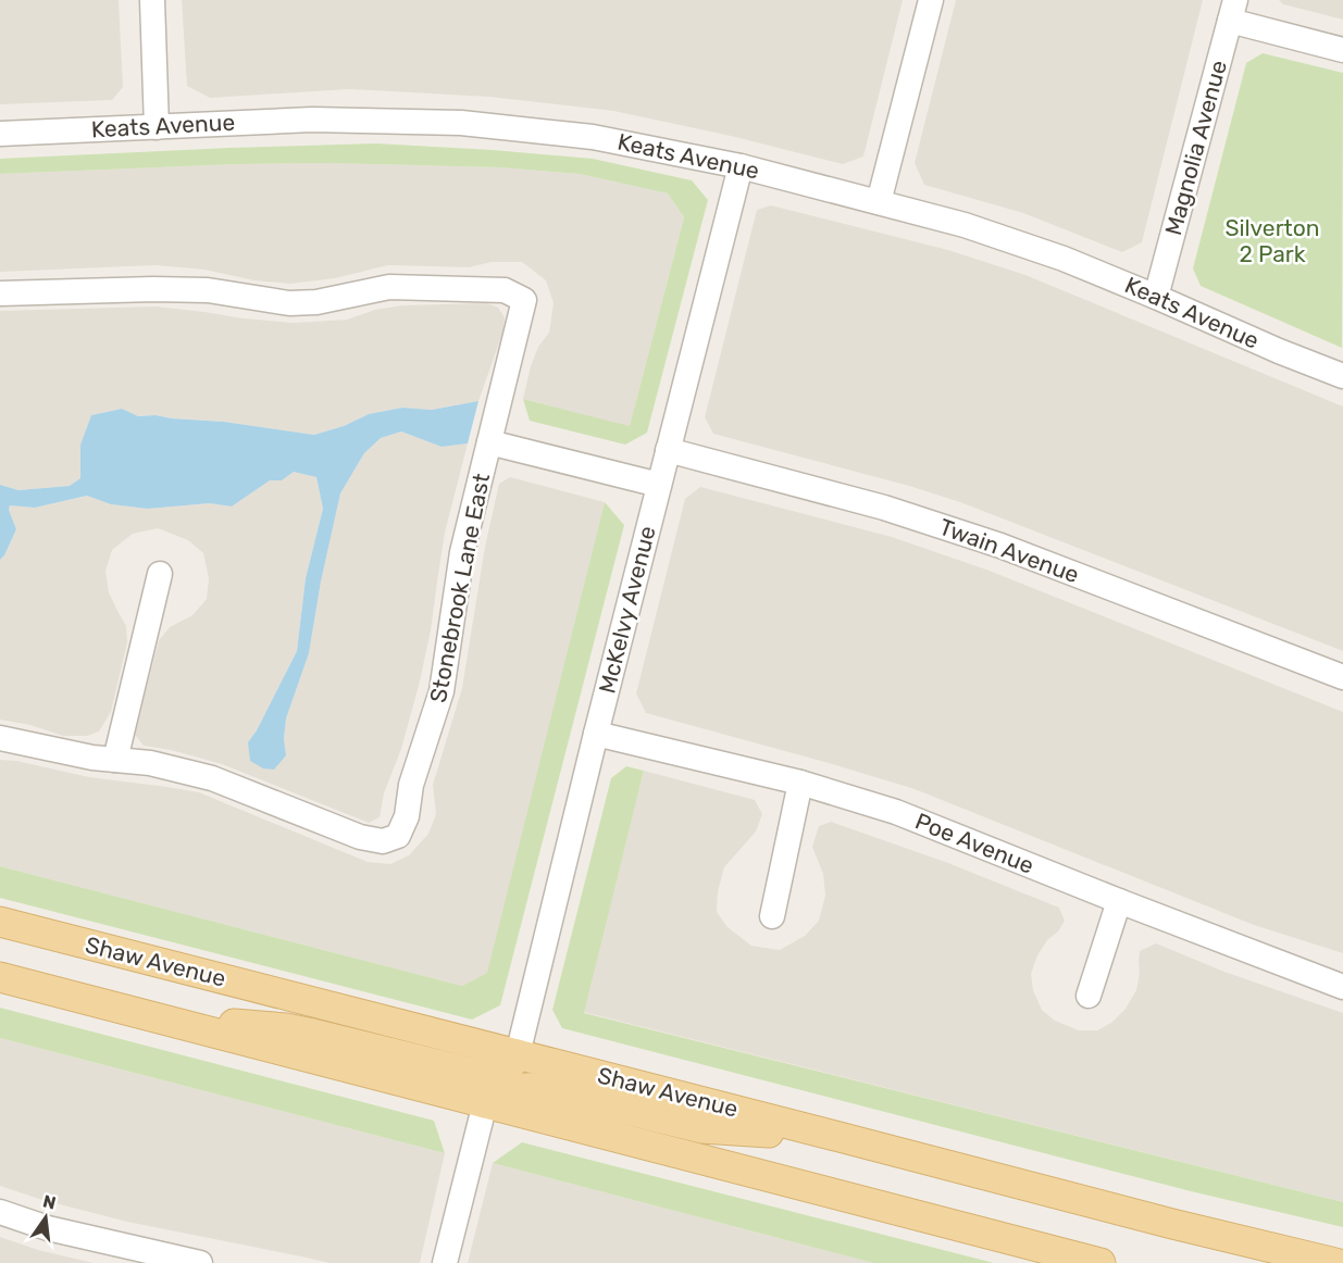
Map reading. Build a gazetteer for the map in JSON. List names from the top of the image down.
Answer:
{
  "streets": {
    "main road": ["Shaw Avenue"],
    "street": [
      "Keats Avenue",
      "Magnolia Avenue",
      "Twain Avenue",
      "Stonebrook Lane East",
      "McKelvy Avenue",
      "Poe Avenue"
    ]
  },
  "crossings": [
    ["Keats Avenue", "Magnolia Avenue"],
    ["Keats Avenue", "McKelvy Avenue"],
    ["Twain Avenue", "McKelvy Avenue"],
    ["McKelvy Avenue", "Poe Avenue"],
    ["McKelvy Avenue", "Shaw Avenue"]
  ],
  "parks": ["Silverton 2 Park"],
  "north": "top"
}
